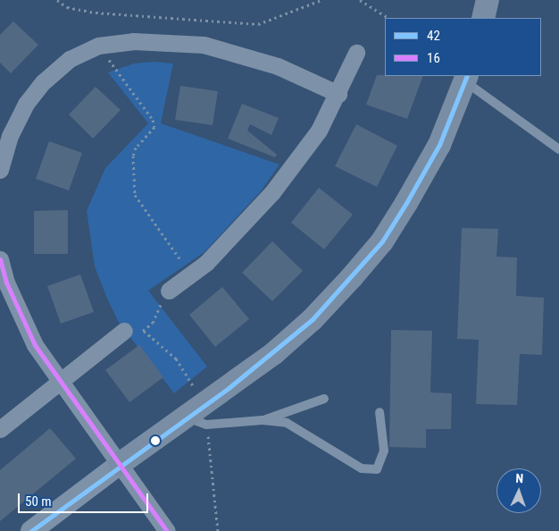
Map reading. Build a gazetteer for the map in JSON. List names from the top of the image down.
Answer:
{
  "lines": ["transit line 42", "transit line 16"],
  "legend": ["42", "16"],
  "scale_bar": "50 m",
  "north": "top"
}
